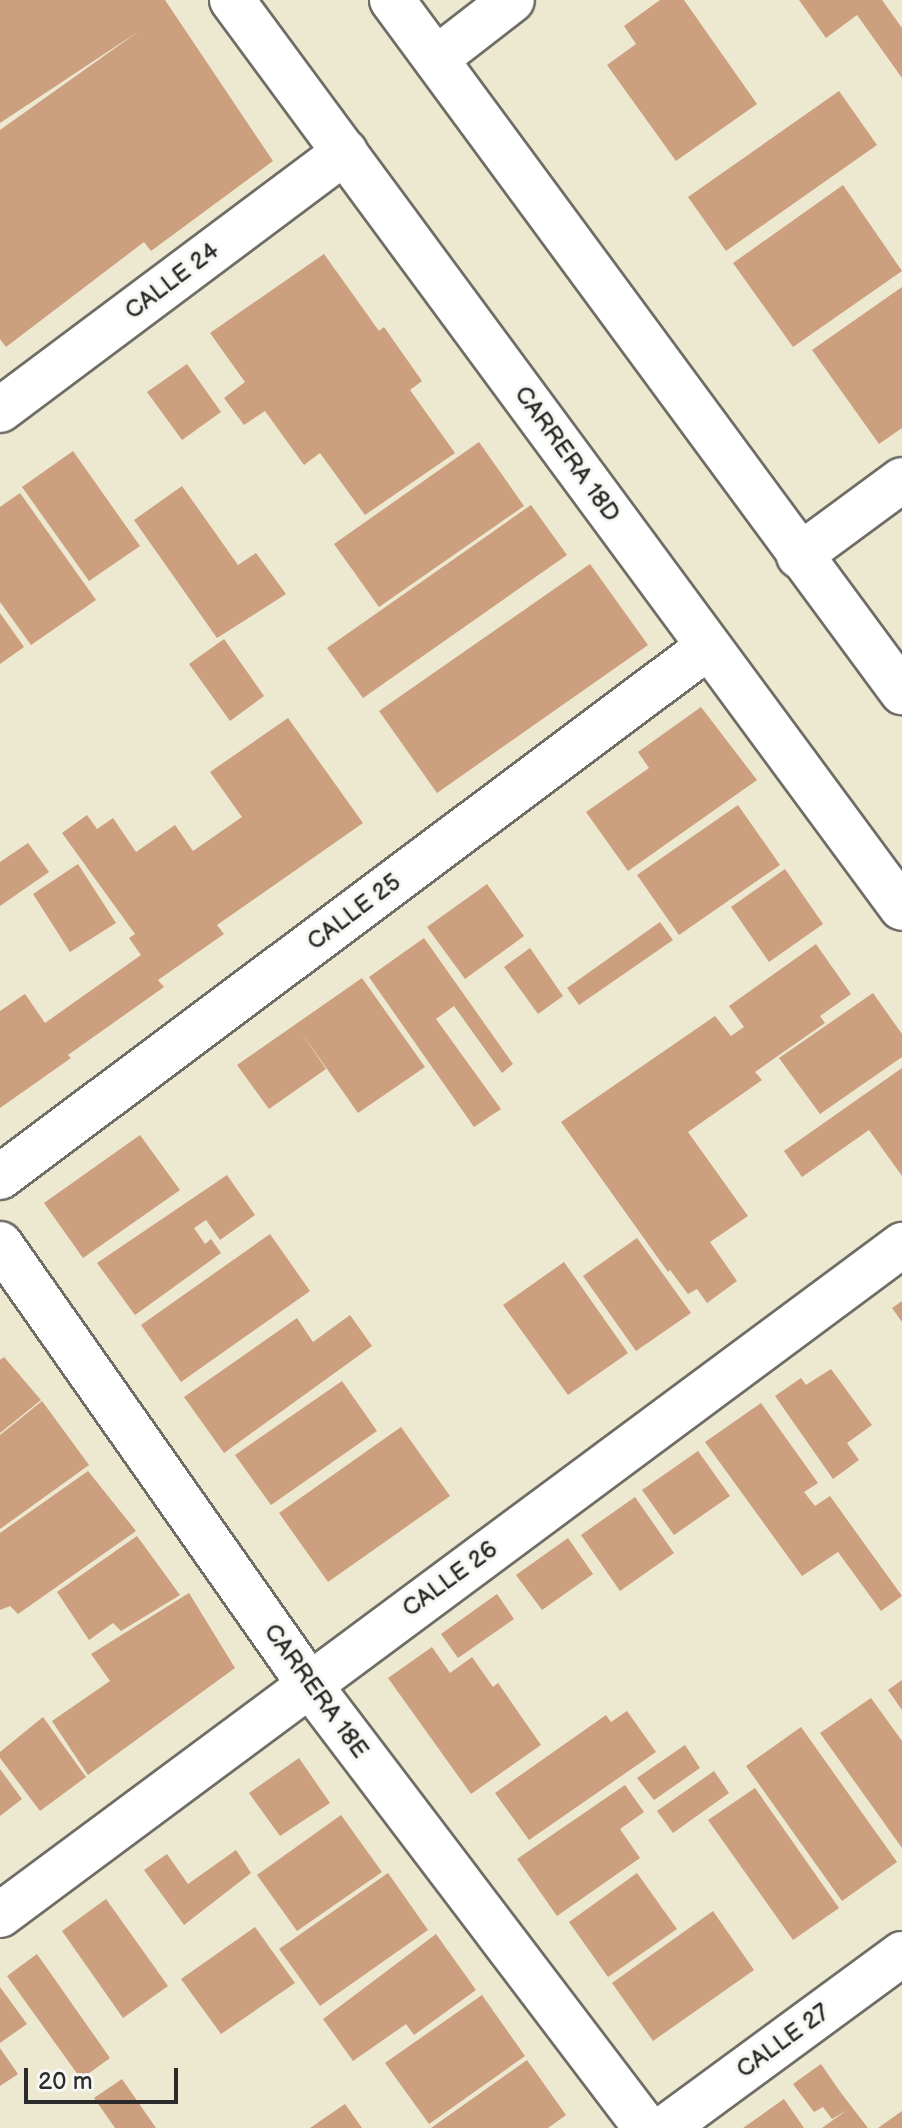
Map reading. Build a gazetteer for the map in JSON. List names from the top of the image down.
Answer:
{
  "streets": {
    "street": [
      "CALLE 24",
      "CARRERA 18D",
      "CALLE 25",
      "CALLE 26",
      "CARRERA 18E",
      "CALLE 27"
    ]
  },
  "crossings": [
    ["CALLE 24", "CARRERA 18D"],
    ["CARRERA 18D", "CALLE 25"],
    ["CALLE 26", "CARRERA 18E"]
  ],
  "scale_bar": "20 m"
}
